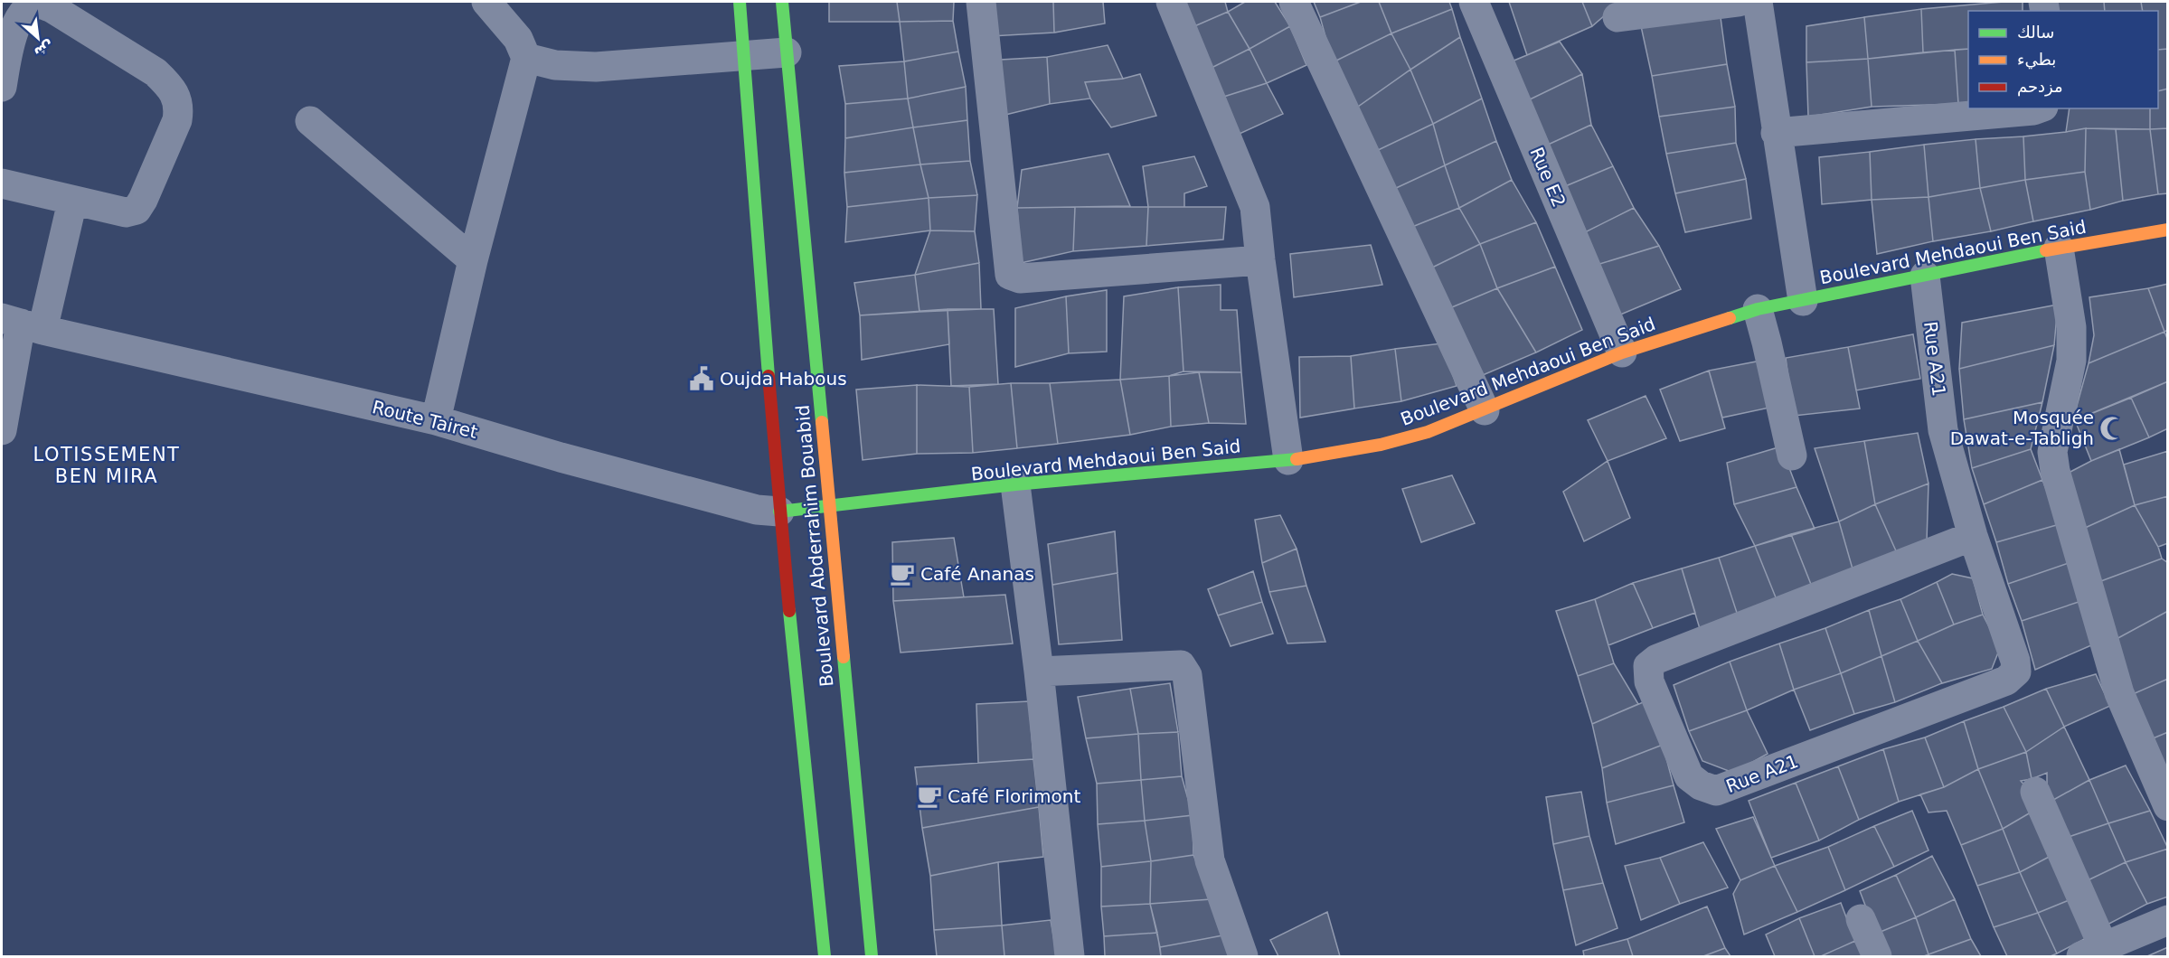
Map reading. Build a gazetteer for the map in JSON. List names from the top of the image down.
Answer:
{
  "streets": {
    "main road": ["Boulevard Mehdaoui Ben Said", "Route Tairet", "Boulevard Abderrahim Bouabid"],
    "street": ["Rue E2", "Rue A21"]
  },
  "crossings": [
    ["Rue E2", "Boulevard Mehdaoui Ben Said"],
    ["Boulevard Mehdaoui Ben Said", "Rue A21"],
    ["Boulevard Mehdaoui Ben Said", "Route Tairet"],
    ["Boulevard Mehdaoui Ben Said", "Boulevard Abderrahim Bouabid"],
    ["Route Tairet", "Boulevard Abderrahim Bouabid"]
  ],
  "districts": ["LOTISSEMENT BEN MIRA"],
  "places": {
    "public building": ["Oujda Habous"],
    "mosque": ["Mosquée Dawat-e-Tabligh"],
    "cafe": ["Café Ananas", "Café Florimont"]
  },
  "legend": ["سالك", "بطيء", "مزدحم"],
  "north": "bottom right"
}
